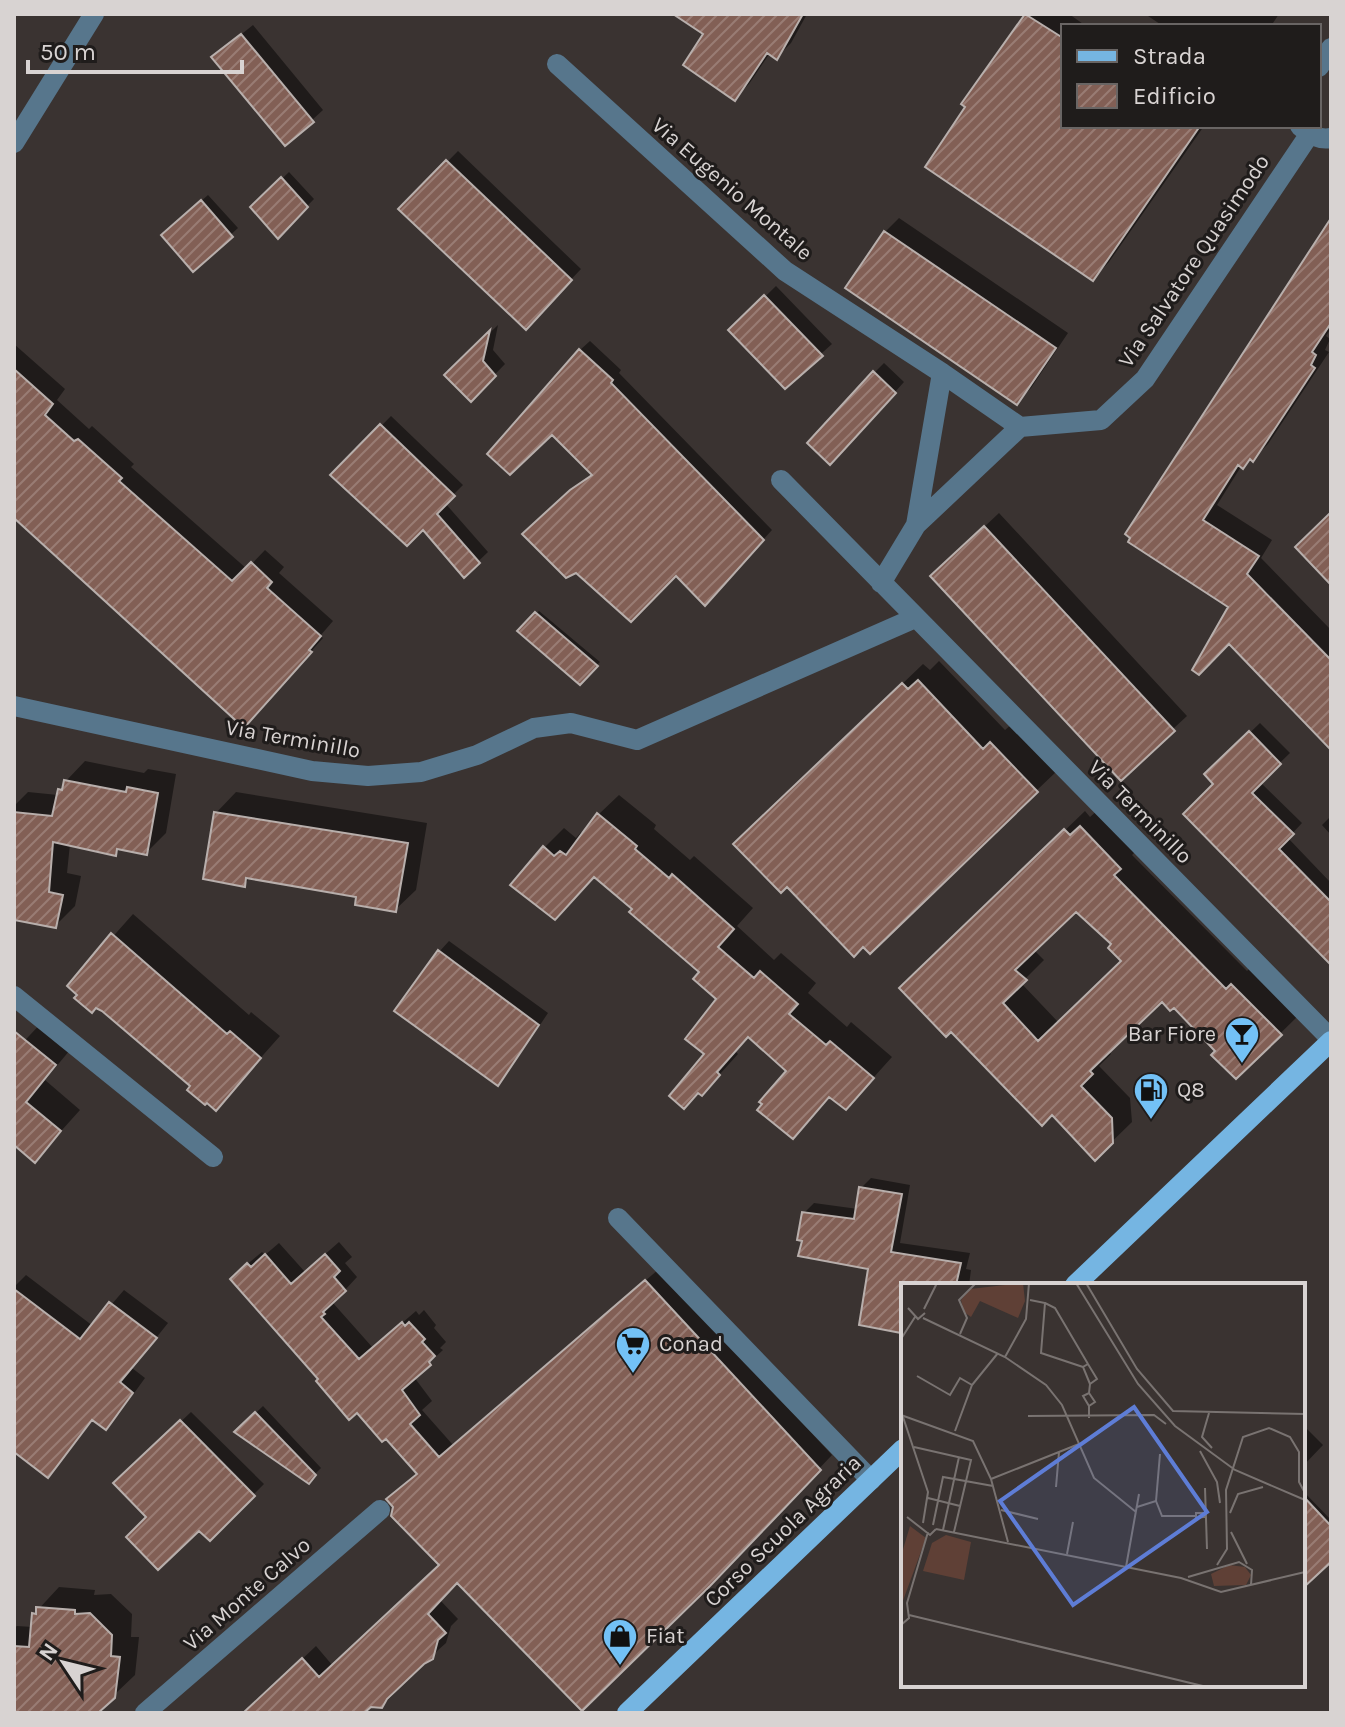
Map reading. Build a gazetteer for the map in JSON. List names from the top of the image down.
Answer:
{
  "streets": {
    "main road": ["Corso Scuola Agraria"],
    "street": [
      "Via Eugenio Montale",
      "Via Salvatore Quasimodo",
      "Via Terminillo",
      "Via Monte Calvo"
    ]
  },
  "places": {
    "bar": ["Bar Fiore"],
    "fuel station": ["Q8"],
    "supermarket": ["Conad"],
    "shop": ["Fiat"]
  },
  "legend": ["Strada", "Edificio"],
  "scale_bar": "50 m",
  "north": "top left"
}
